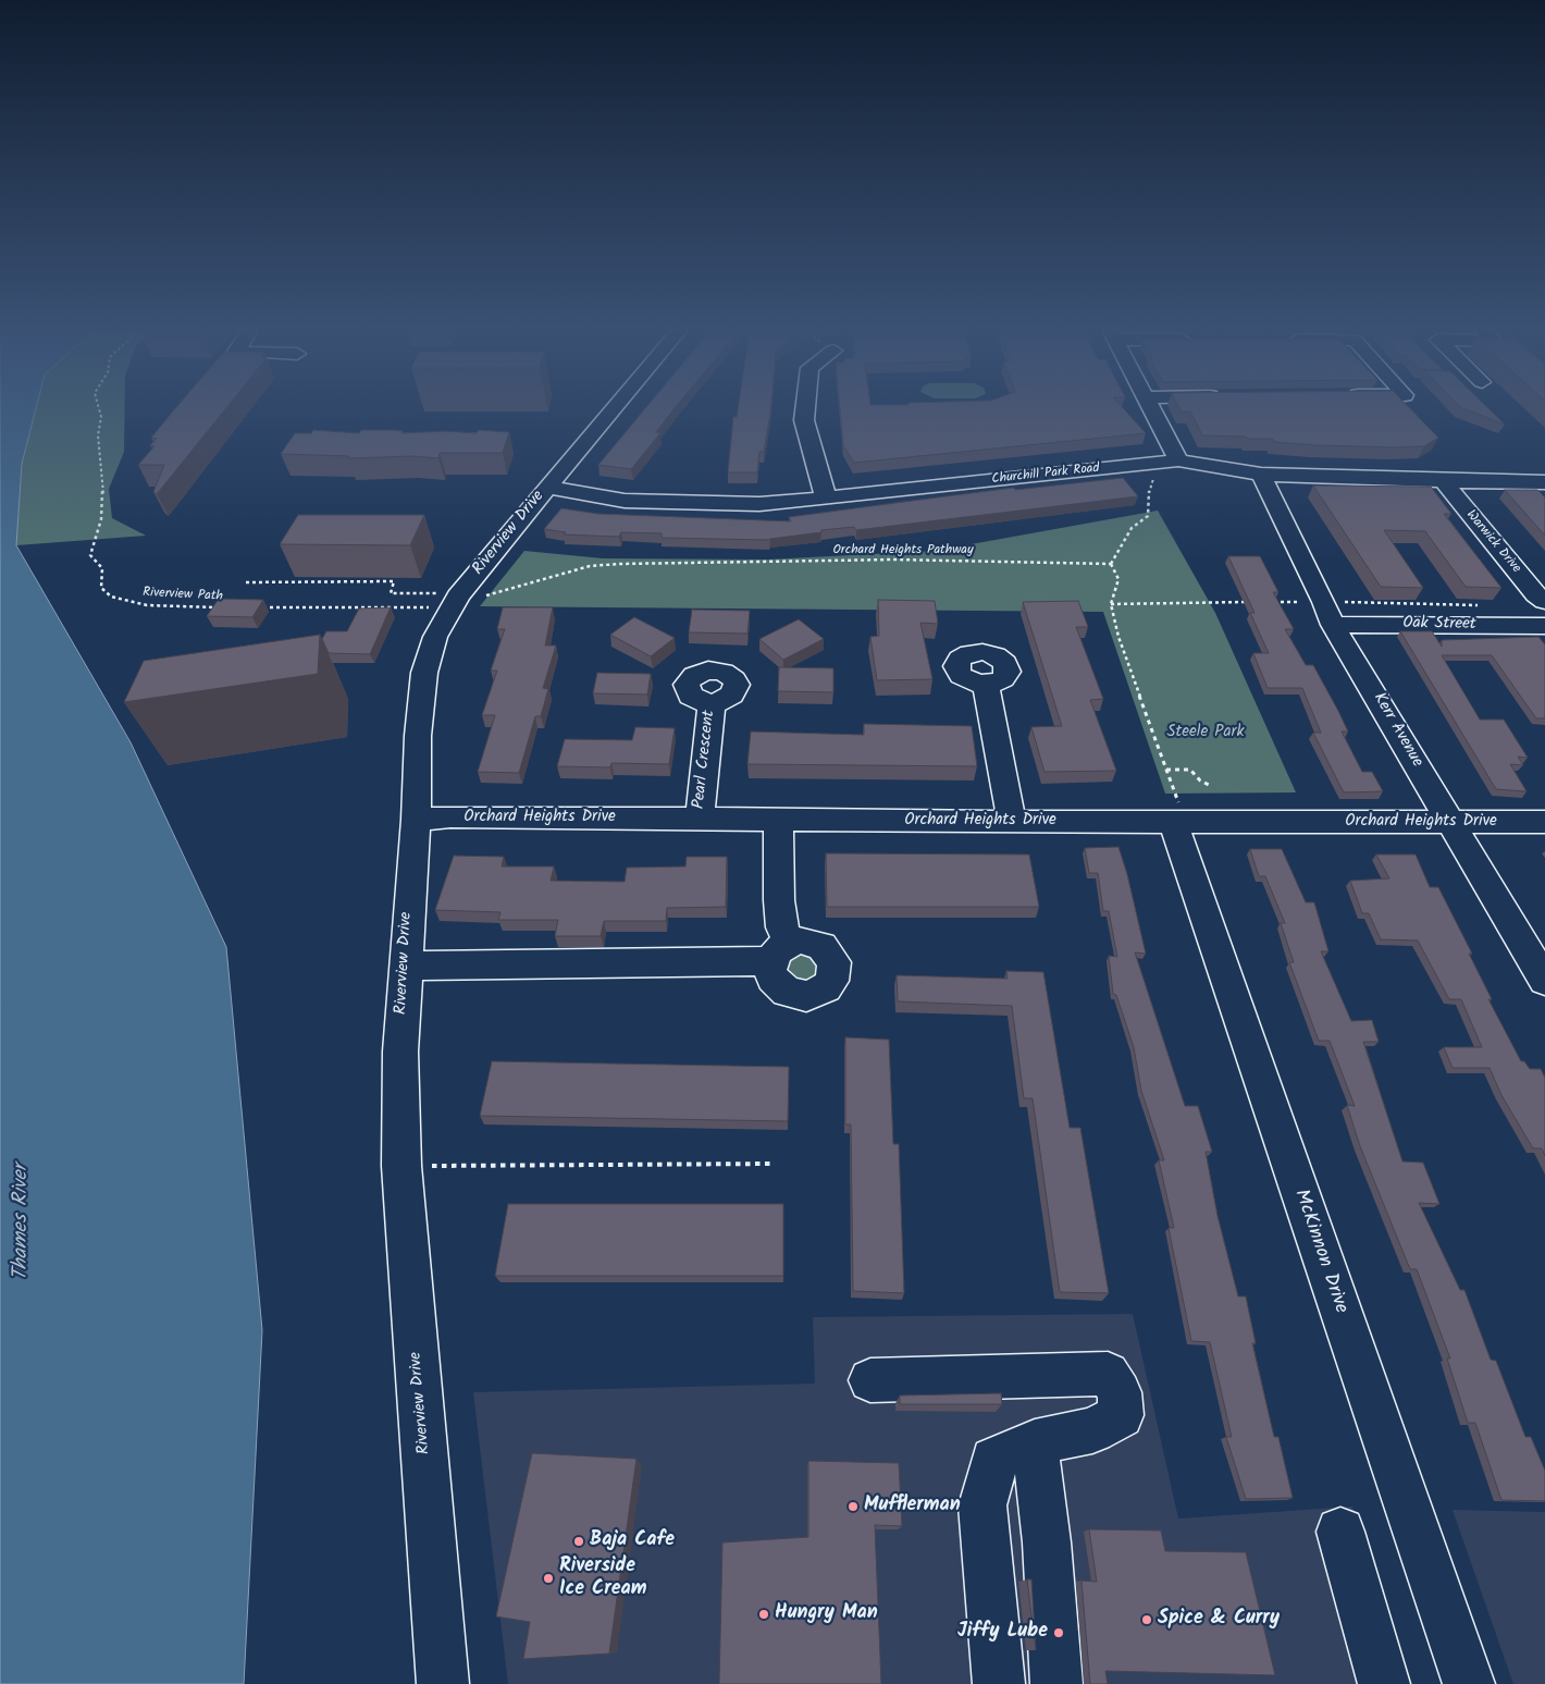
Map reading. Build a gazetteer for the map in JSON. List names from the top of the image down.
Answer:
{
  "streets": {
    "street": [
      "Churchill Park Road",
      "Riverview Drive",
      "Warwick Drive",
      "Oak Street",
      "Kerr Avenue",
      "Pearl Crescent",
      "Orchard Heights Drive",
      "McKinnon Drive"
    ],
    "path": ["Orchard Heights Pathway", "Riverview Path"]
  },
  "crossings": [
    ["Churchill Park Road", "Riverview Drive"],
    ["Churchill Park Road", "Warwick Drive"],
    ["Churchill Park Road", "Kerr Avenue"],
    ["Riverview Drive", "Orchard Heights Pathway"],
    ["Riverview Drive", "Orchard Heights Drive"],
    ["Oak Street", "Kerr Avenue"],
    ["Kerr Avenue", "Orchard Heights Drive"],
    ["Pearl Crescent", "Orchard Heights Drive"],
    ["Orchard Heights Drive", "McKinnon Drive"]
  ],
  "water": ["Thames River"],
  "parks": ["Steele Park"],
  "places": [
    "Mufflerman",
    "Baja Cafe",
    "Riverside Ice Cream",
    "Hungry Man",
    "Spice & Curry",
    "Jiffy Lube"
  ]
}
